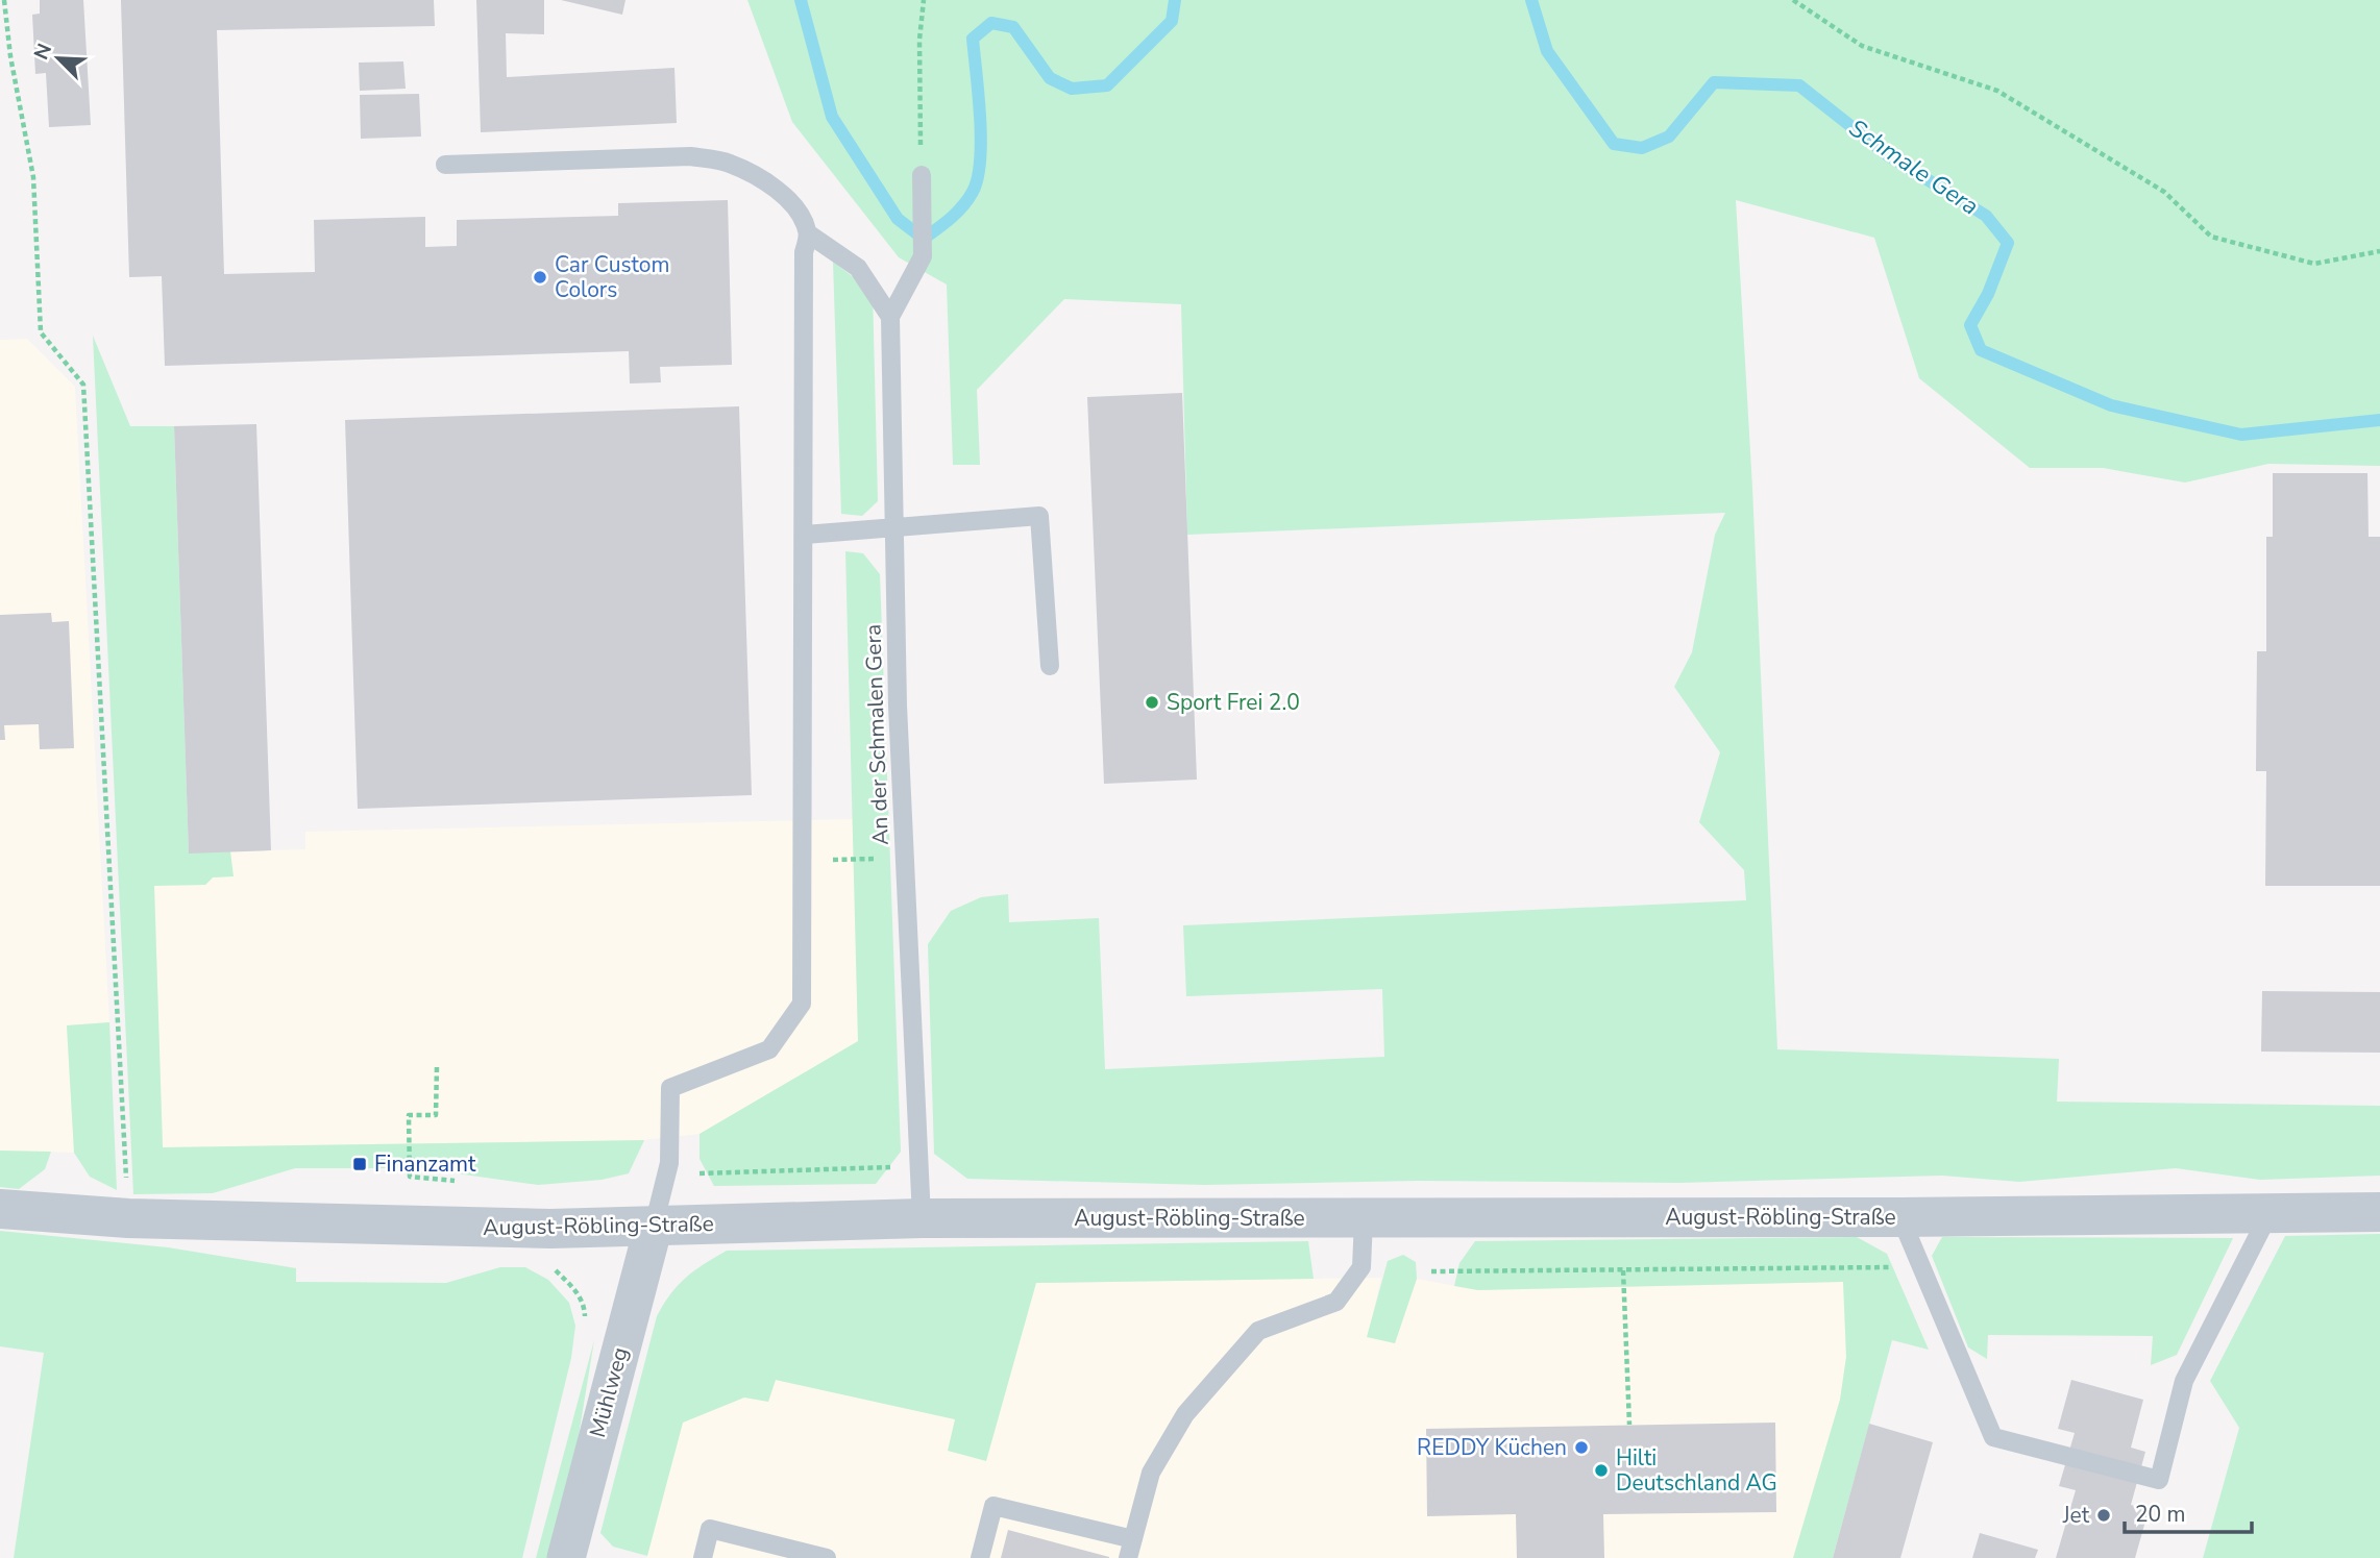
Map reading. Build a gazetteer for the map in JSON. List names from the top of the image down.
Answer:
{
  "streets": {
    "street": ["August-Röbling-Straße", "Mühlweg"],
    "lane": ["An der Schmalen Gera"]
  },
  "crossings": [
    ["An der Schmalen Gera", "August-Röbling-Straße"],
    ["August-Röbling-Straße", "Mühlweg"]
  ],
  "water": ["Schmale Gera"],
  "places": {
    "other": [
      "Car Custom Colors",
      "Sport Frei 2.0",
      "REDDY Küchen",
      "Hilti Deutschland AG",
      "Jet"
    ],
    "transit": ["Finanzamt"]
  },
  "scale_bar": "20 m",
  "north": "top left"
}
